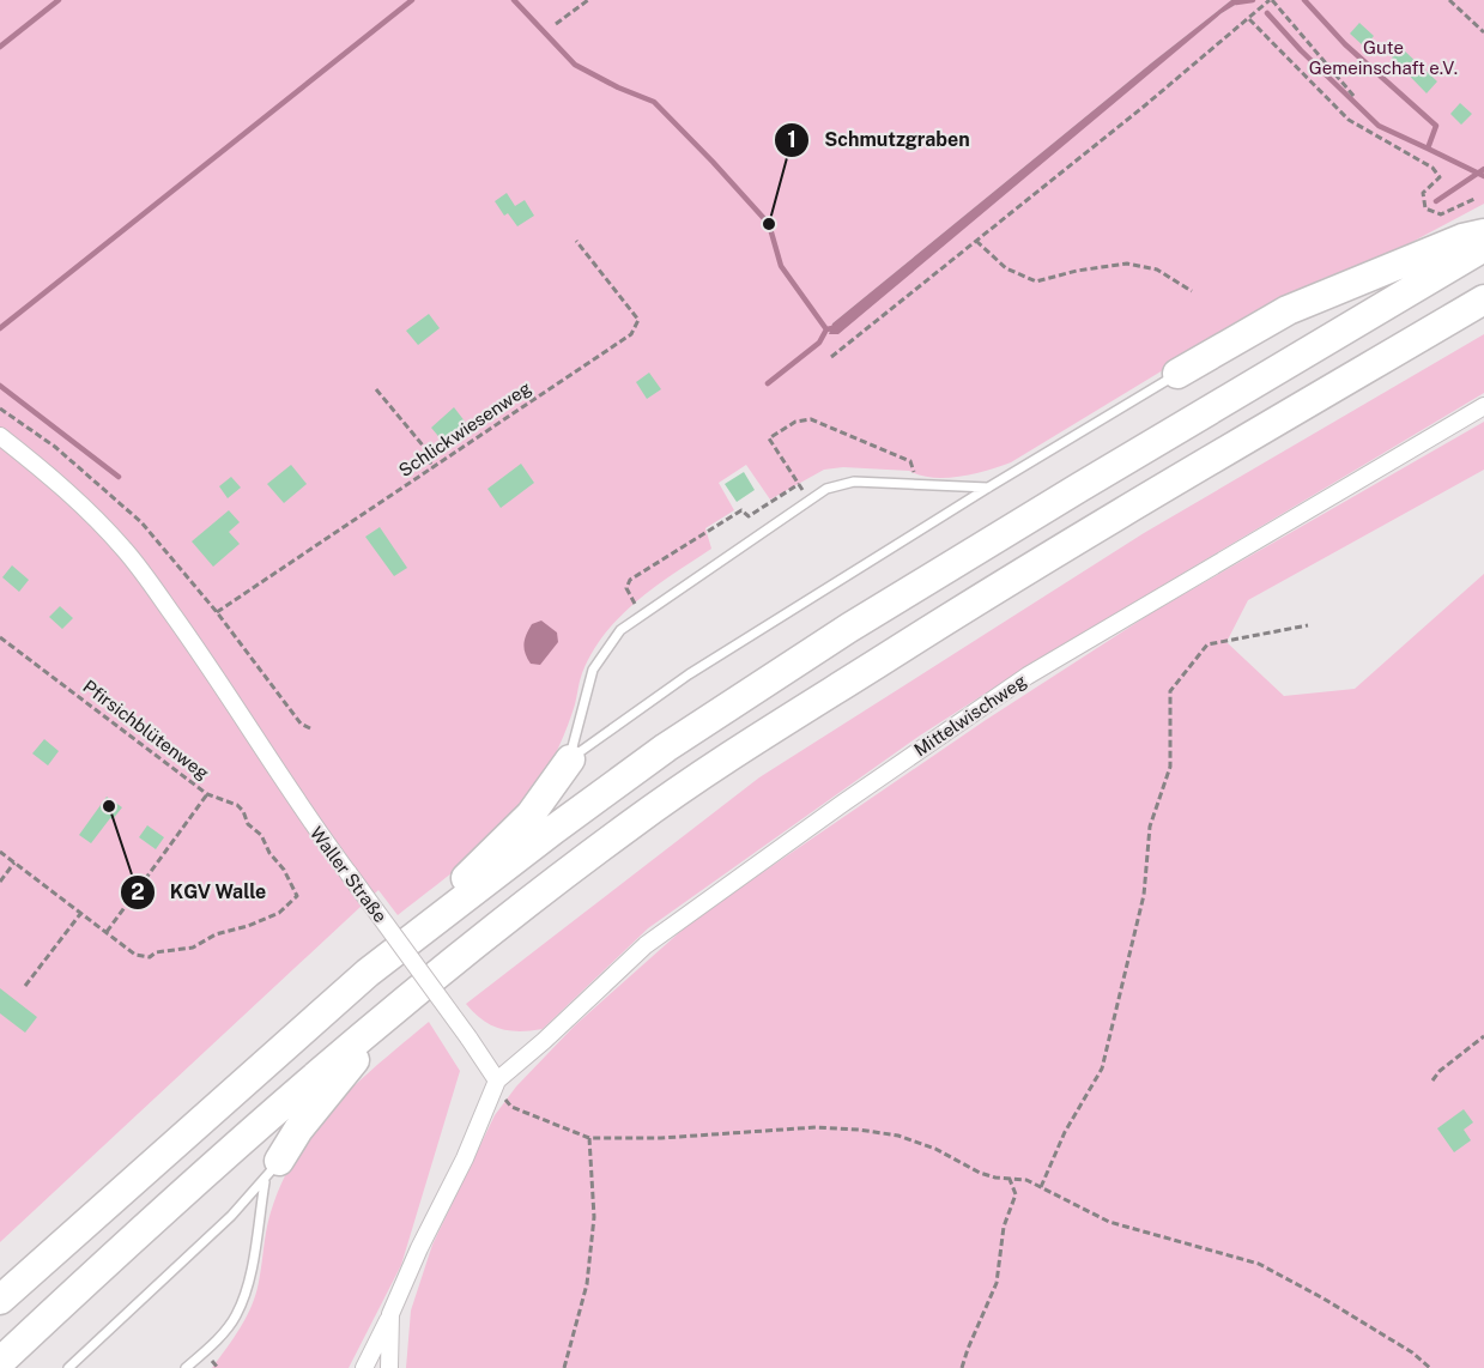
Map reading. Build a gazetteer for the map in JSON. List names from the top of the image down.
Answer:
{
  "streets": {
    "street": ["Mittelwischweg", "Waller Straße"],
    "path": ["Schlickwiesenweg", "Pfirsichblütenweg"]
  },
  "crossings": [
    ["Mittelwischweg", "Waller Straße"]
  ],
  "parks": ["Gute Gemeinschaft e.V."],
  "places": ["Schmutzgraben", "KGV Walle"]
}
